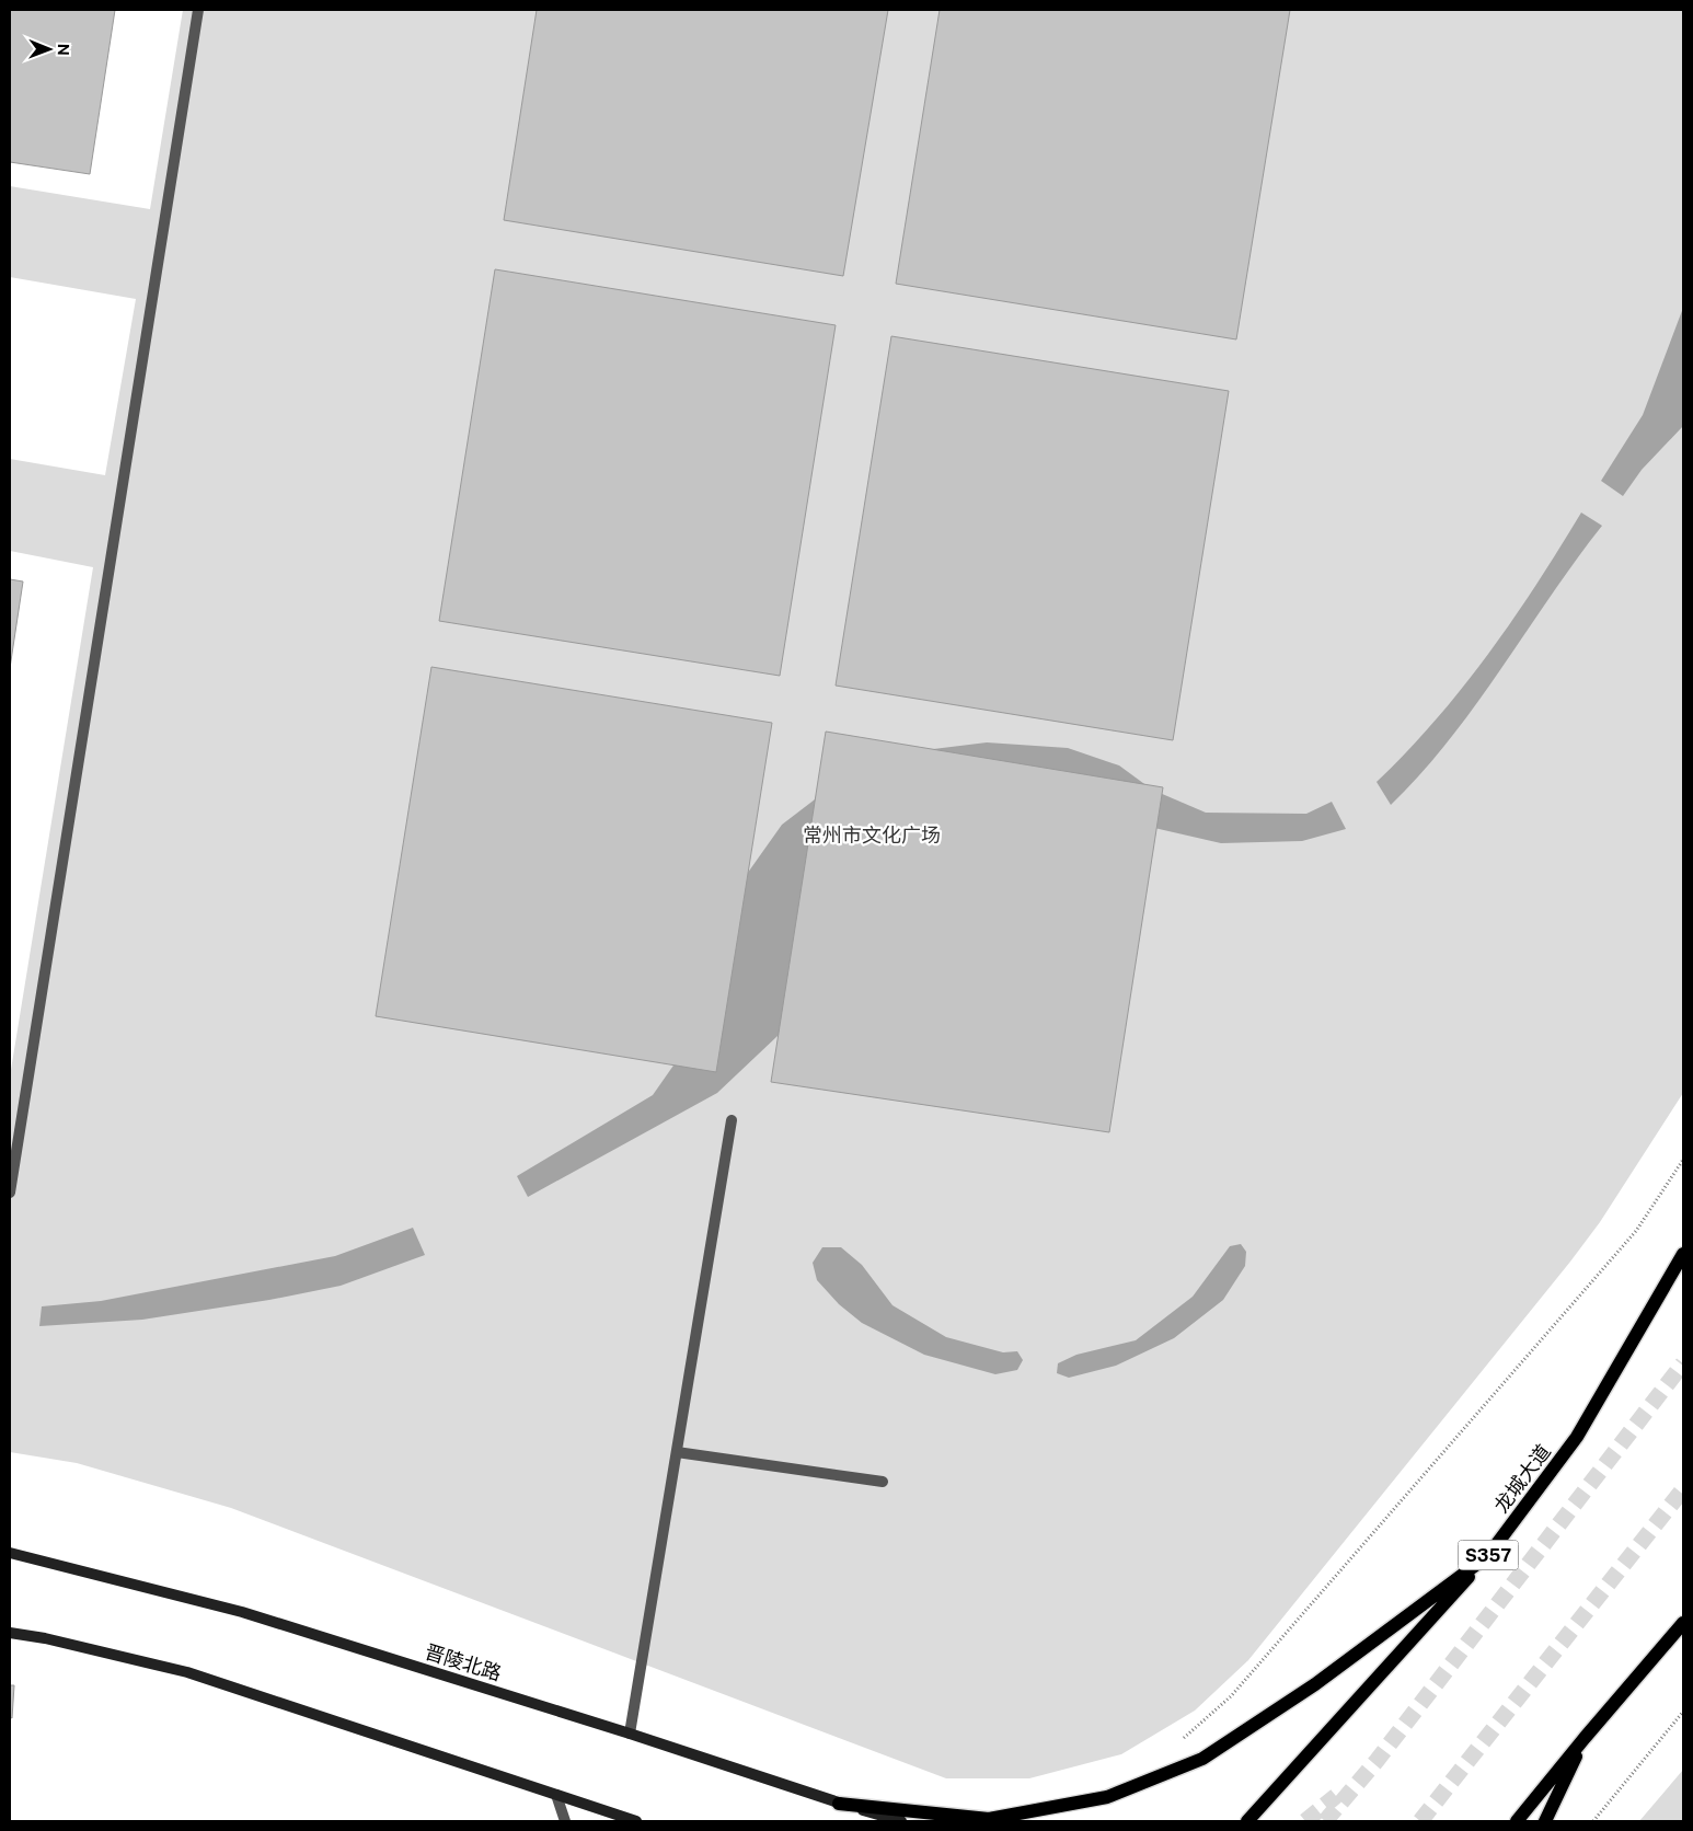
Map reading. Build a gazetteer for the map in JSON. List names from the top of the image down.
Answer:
{
  "streets": {
    "main road": ["龙城大道", "S357", "晋陵北路"]
  },
  "parks": ["常州市文化广场"],
  "north": "right"
}
